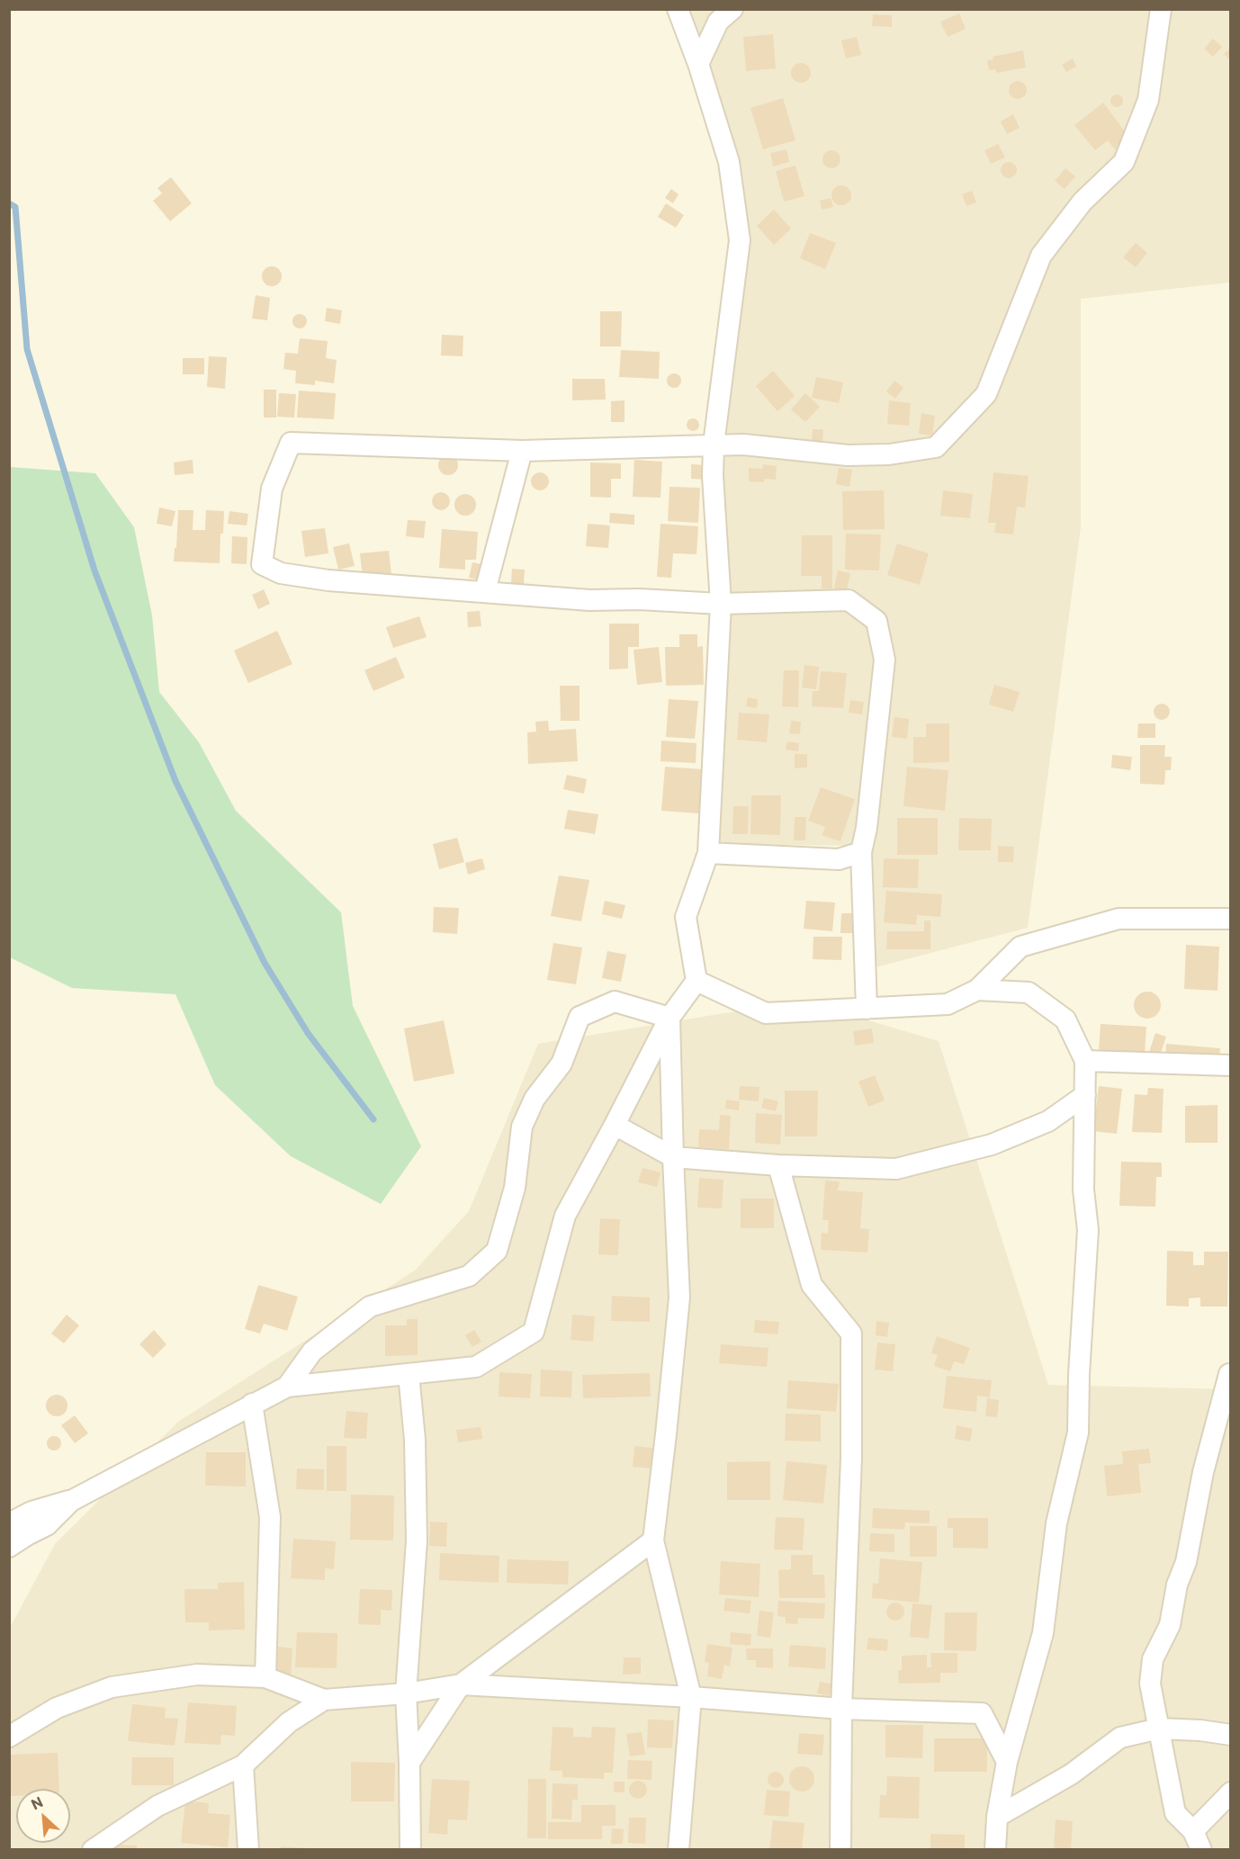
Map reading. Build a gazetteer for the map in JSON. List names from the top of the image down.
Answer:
{
  "north": "top left"
}
